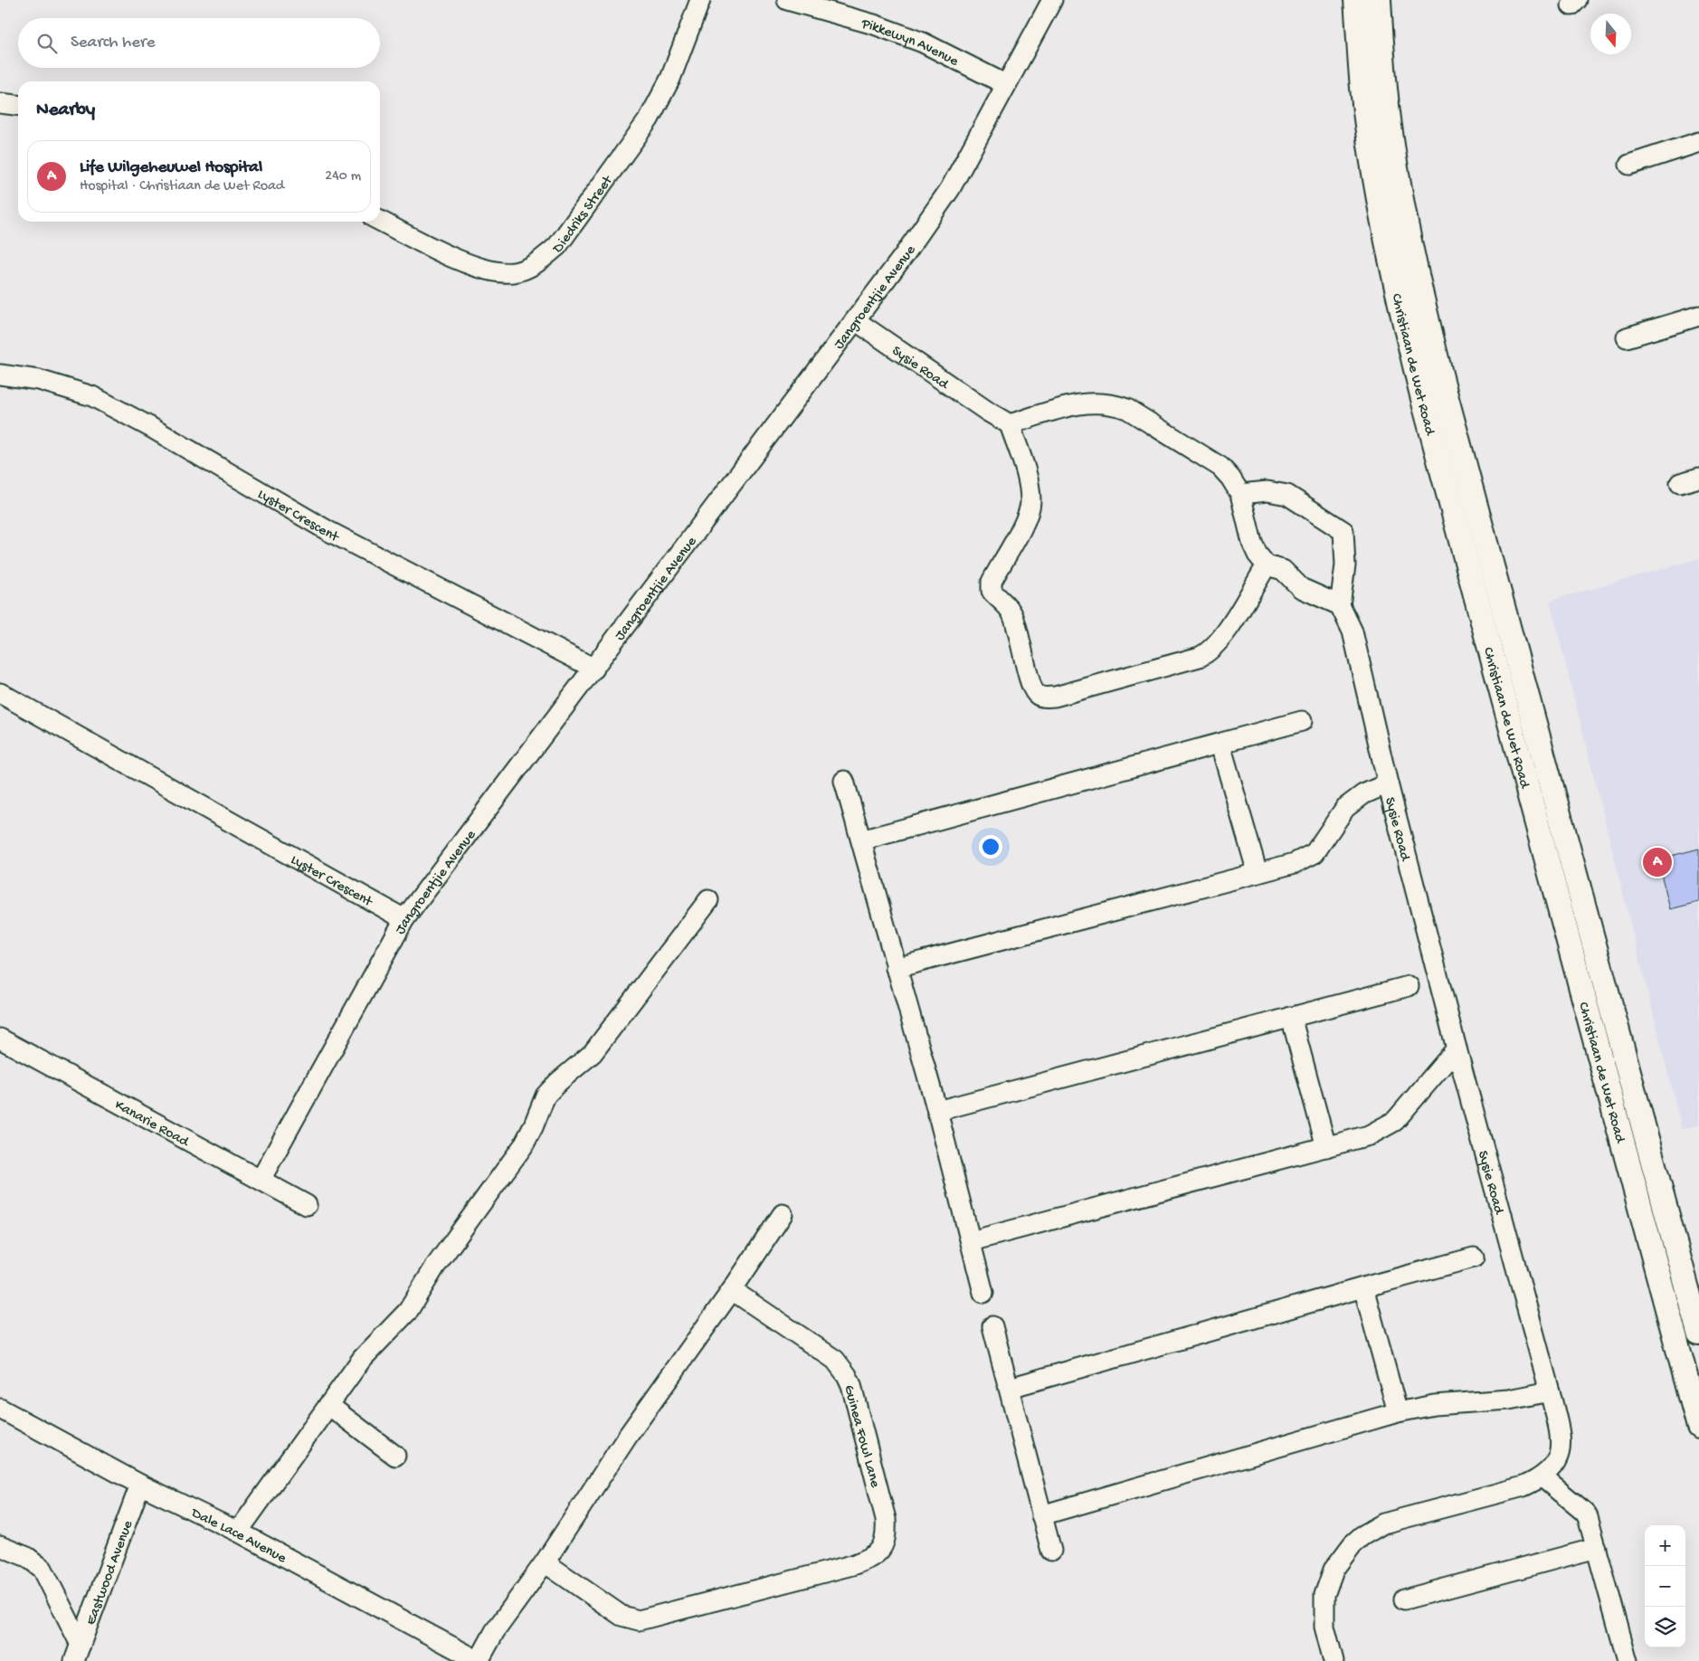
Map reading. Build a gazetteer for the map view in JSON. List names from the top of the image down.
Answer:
{
  "streets": {
    "main road": ["Christiaan de Wet Road"],
    "street": [
      "Pikkewyn Avenue",
      "Diedriks Street",
      "Jangroentjie Avenue",
      "Sysie Road",
      "Lyster Crescent",
      "Kanarie Road",
      "Guinea Fowl Lane",
      "Dale Lace Avenue",
      "Eastwood Avenue"
    ]
  },
  "crossings": [
    ["Pikkewyn Avenue", "Jangroentjie Avenue"],
    ["Jangroentjie Avenue", "Sysie Road"],
    ["Jangroentjie Avenue", "Lyster Crescent"],
    ["Jangroentjie Avenue", "Kanarie Road"],
    ["Dale Lace Avenue", "Eastwood Avenue"]
  ],
  "north": "bottom",
  "page": {
    "search": "Search here",
    "heading": "Nearby",
    "list": [
      {
        "mark": "A",
        "name": "Life Wilgeheuwel Hospital",
        "note": "Hospital · Christiaan de Wet Road",
        "value": "240 m"
      }
    ],
    "pins": "A",
    "map_buttons": ["+", "−"]
  }
}
